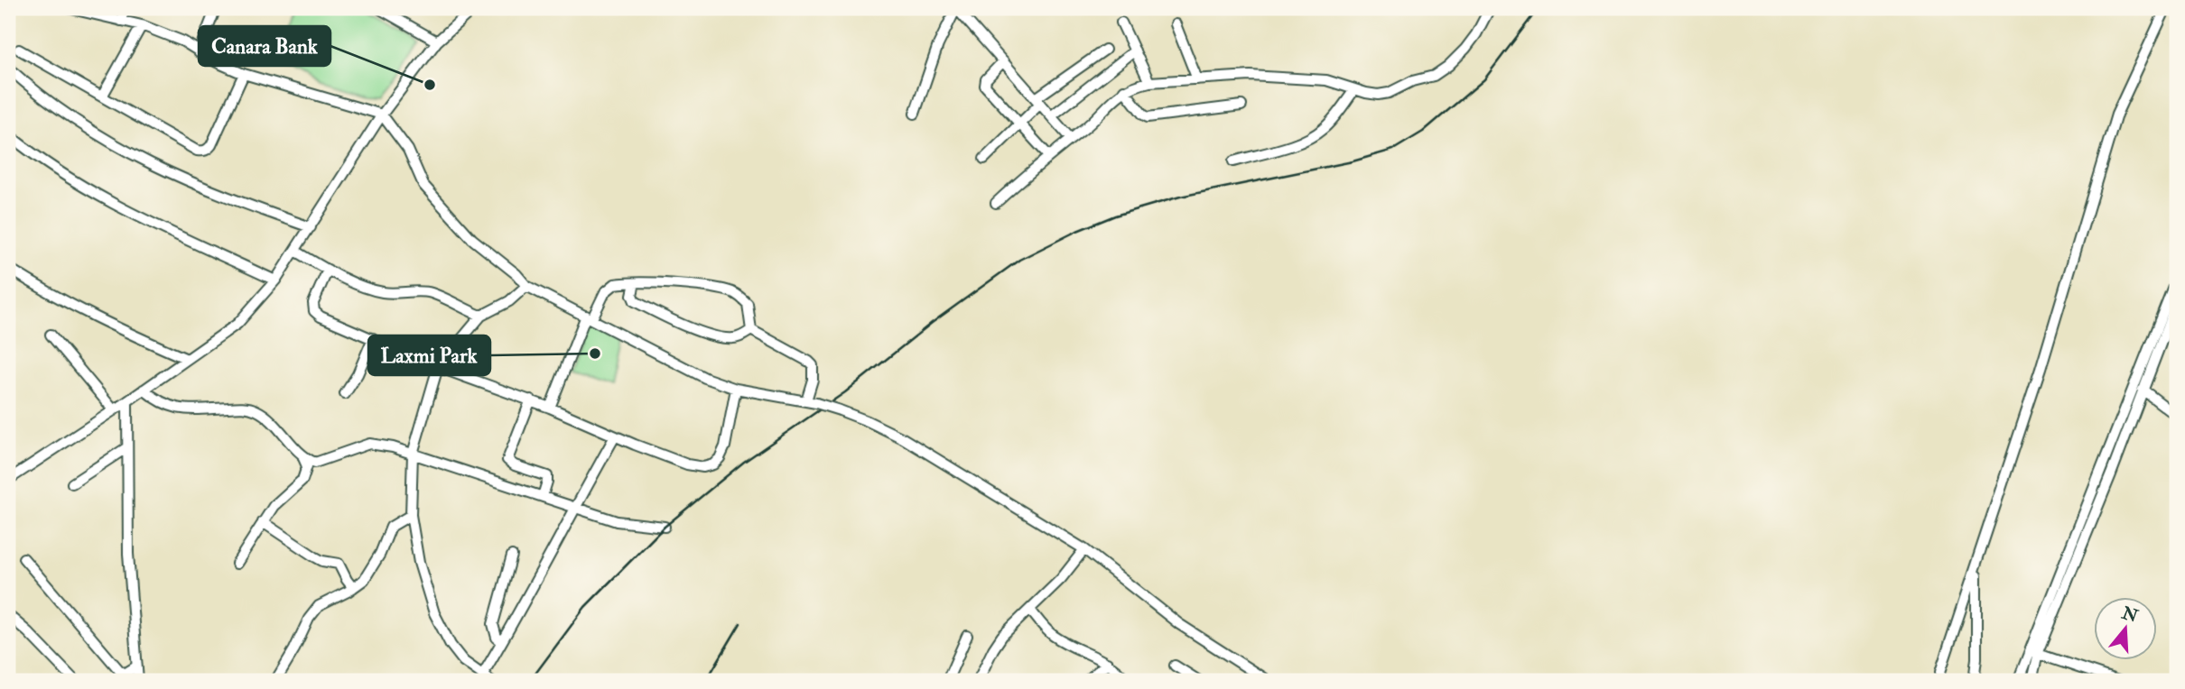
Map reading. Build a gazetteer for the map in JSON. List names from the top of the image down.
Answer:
{
  "places": ["Canara Bank", "Laxmi Park"],
  "north": "top"
}
